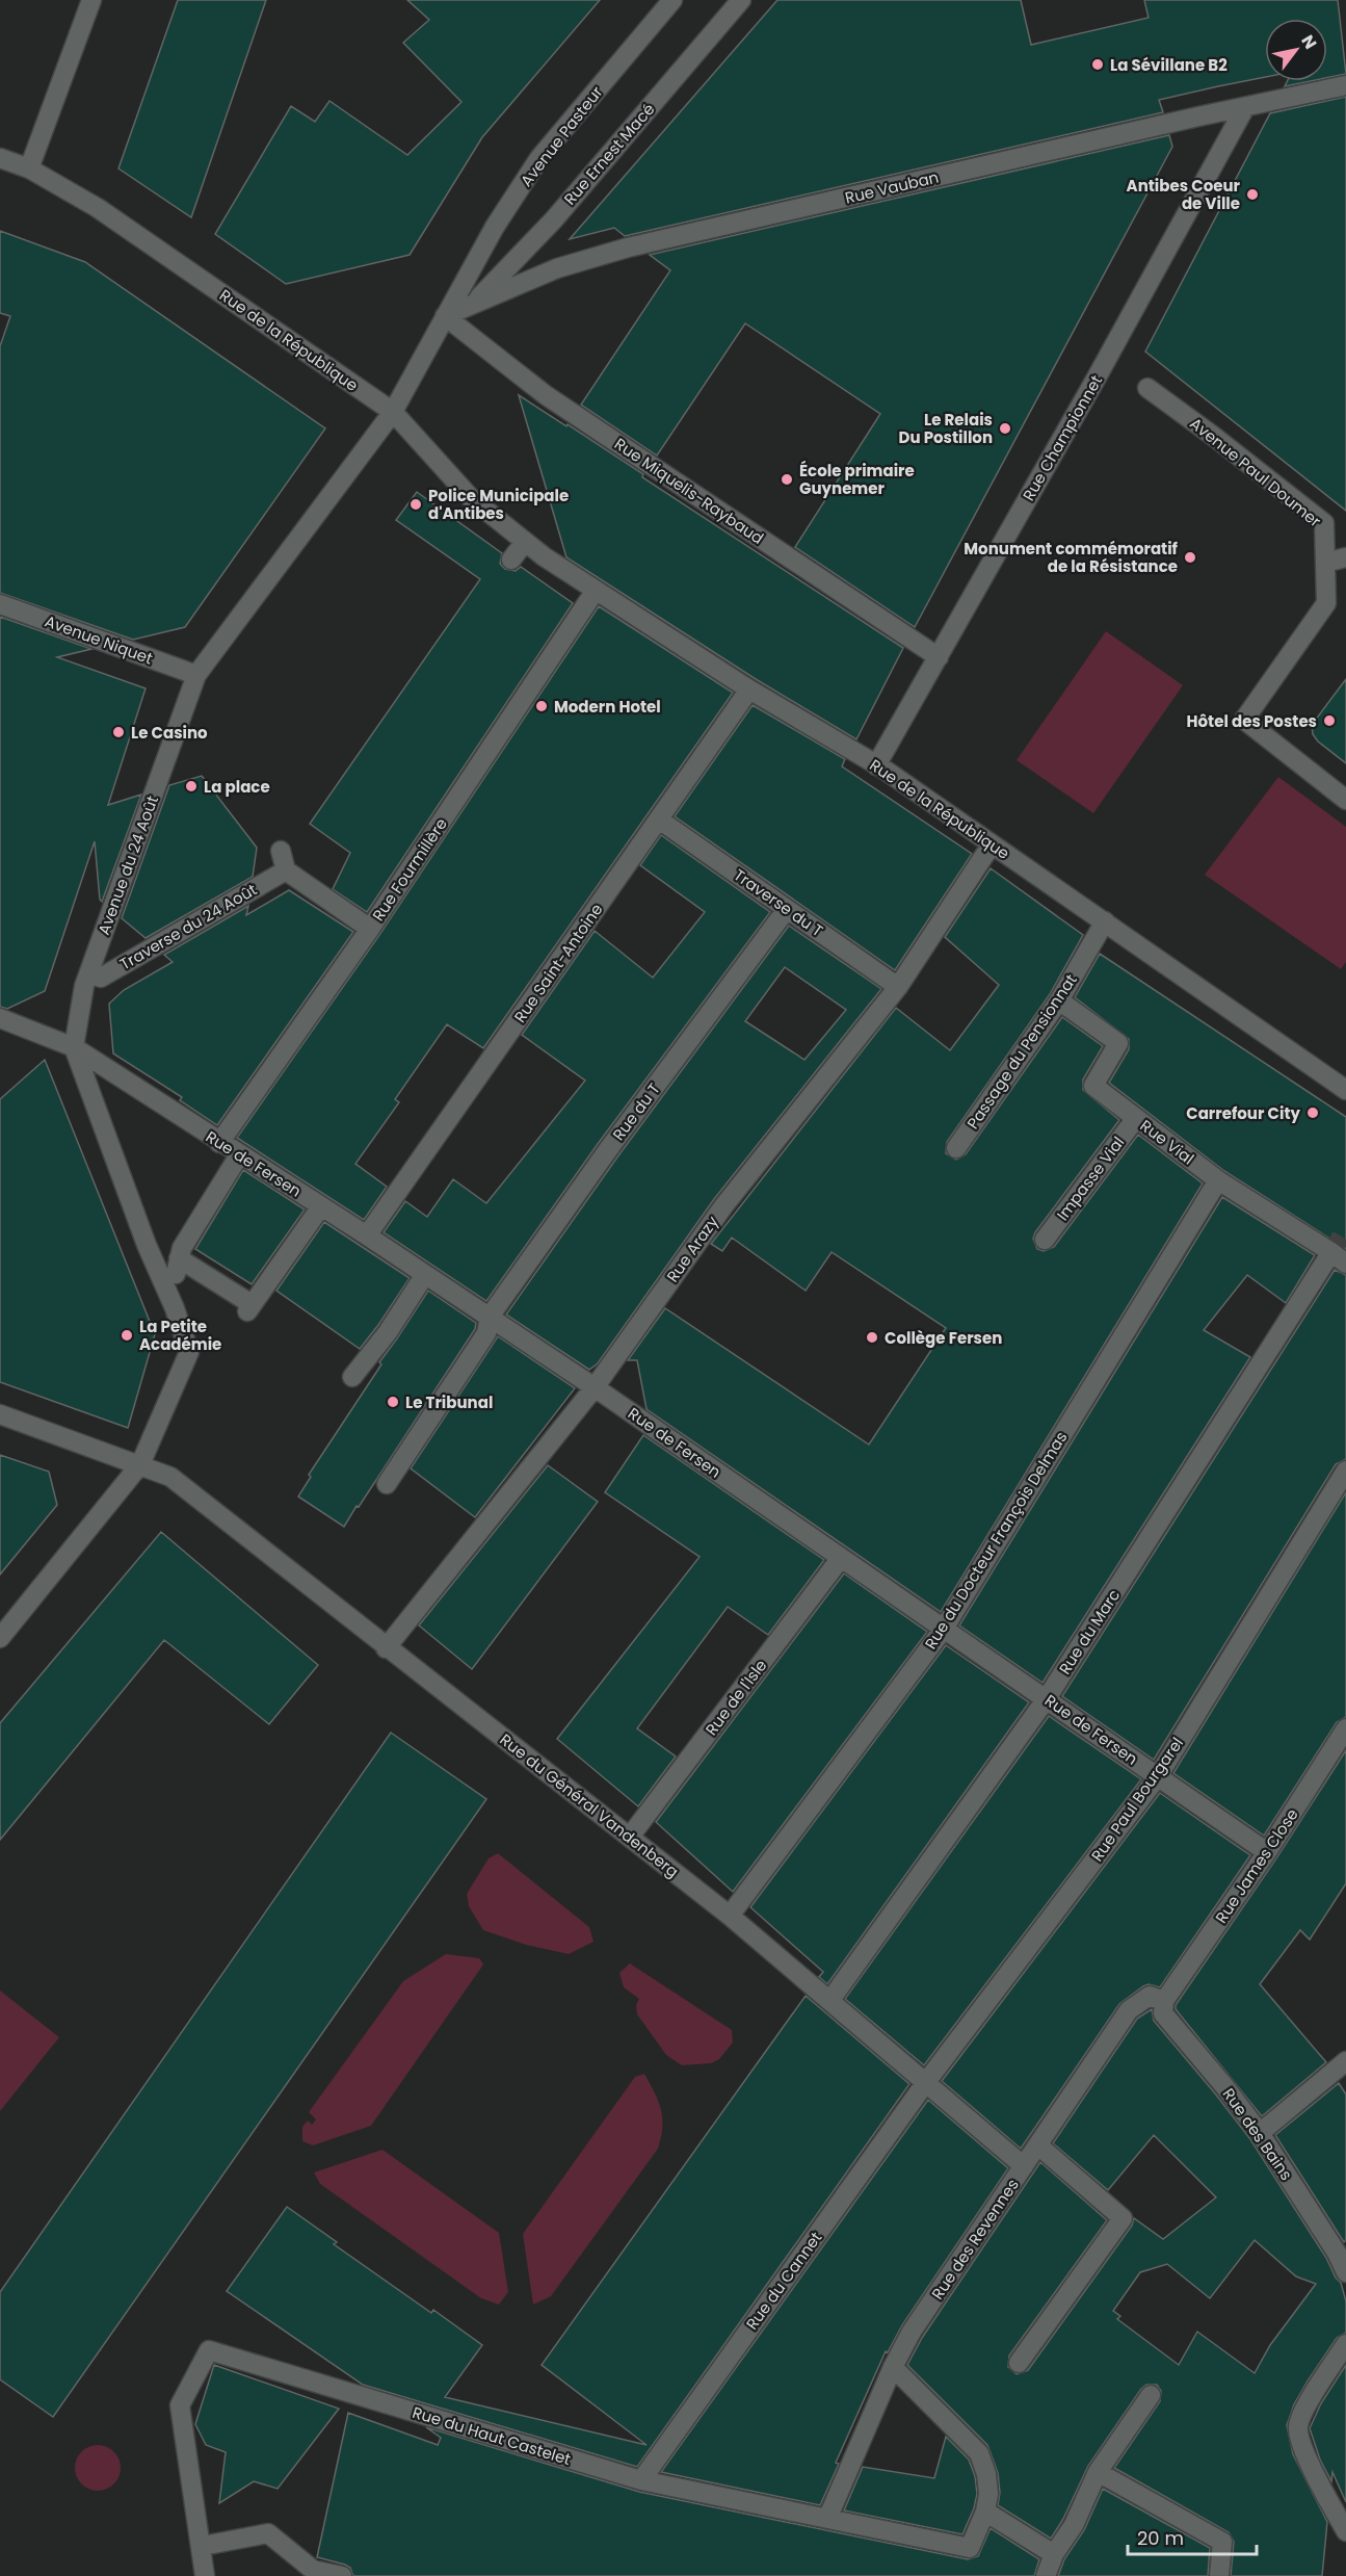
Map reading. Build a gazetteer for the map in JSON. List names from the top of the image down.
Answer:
{
  "streets": {
    "street": [
      "Avenue Pasteur",
      "Rue Ernest Macé",
      "Rue Vauban",
      "Rue de la République",
      "Rue Championnet",
      "Avenue Paul Doumer",
      "Rue Miquelis-Raybaud",
      "Avenue Niquet",
      "Avenue du 24 Août",
      "Rue Fourmillère",
      "Traverse du T",
      "Traverse du 24 Août",
      "Rue Saint-Antoine",
      "Passage du Pensionnat",
      "Rue du T",
      "Rue Vial",
      "Rue de Fersen",
      "Impasse Vial",
      "Rue Arazy",
      "Rue du Docteur François Delmas",
      "Rue du Marc",
      "Rue de l'Isle",
      "Rue Paul Bourgarel",
      "Rue du Général Vandenberg",
      "Rue James Close",
      "Rue des Bains",
      "Rue des Revennes",
      "Rue du Cannet",
      "Rue du Haut Castelet"
    ]
  },
  "crossings": [
    ["Avenue Pasteur", "Rue Vauban"],
    ["Avenue Pasteur", "Rue Miquelis-Raybaud"],
    ["Avenue Pasteur", "Avenue du 24 Août"],
    ["Rue Ernest Macé", "Rue Vauban"],
    ["Rue Vauban", "Rue Championnet"],
    ["Rue Vauban", "Rue Miquelis-Raybaud"],
    ["Rue Vauban", "Avenue du 24 Août"],
    ["Rue de la République", "Rue Championnet"],
    ["Rue de la République", "Avenue du 24 Août"],
    ["Rue de la République", "Rue Fourmillère"],
    ["Rue de la République", "Rue Saint-Antoine"],
    ["Rue de la République", "Passage du Pensionnat"],
    ["Rue de la République", "Rue Arazy"],
    ["Rue Championnet", "Rue Miquelis-Raybaud"],
    ["Rue Miquelis-Raybaud", "Avenue du 24 Août"],
    ["Avenue Niquet", "Avenue du 24 Août"],
    ["Avenue du 24 Août", "Traverse du 24 Août"],
    ["Avenue du 24 Août", "Rue de Fersen"],
    ["Rue Fourmillère", "Rue de Fersen"],
    ["Traverse du T", "Rue Saint-Antoine"],
    ["Traverse du T", "Rue du T"],
    ["Traverse du T", "Rue Arazy"],
    ["Rue Saint-Antoine", "Rue de Fersen"],
    ["Passage du Pensionnat", "Rue Vial"],
    ["Rue du T", "Rue de Fersen"],
    ["Rue Vial", "Impasse Vial"],
    ["Rue Vial", "Rue du Docteur François Delmas"],
    ["Rue Vial", "Rue du Marc"],
    ["Rue de Fersen", "Rue Arazy"],
    ["Rue de Fersen", "Rue du Docteur François Delmas"],
    ["Rue de Fersen", "Rue du Marc"],
    ["Rue de Fersen", "Rue de l'Isle"],
    ["Rue de Fersen", "Rue Paul Bourgarel"],
    ["Rue de Fersen", "Rue James Close"],
    ["Rue Arazy", "Rue du Général Vandenberg"],
    ["Rue du Docteur François Delmas", "Rue du Général Vandenberg"],
    ["Rue du Marc", "Rue du Général Vandenberg"],
    ["Rue de l'Isle", "Rue du Général Vandenberg"],
    ["Rue Paul Bourgarel", "Rue du Général Vandenberg"],
    ["Rue Paul Bourgarel", "Rue du Cannet"],
    ["Rue du Général Vandenberg", "Rue des Revennes"],
    ["Rue du Général Vandenberg", "Rue du Cannet"],
    ["Rue James Close", "Rue des Bains"],
    ["Rue James Close", "Rue des Revennes"],
    ["Rue des Bains", "Rue des Revennes"],
    ["Rue des Revennes", "Rue du Haut Castelet"],
    ["Rue du Cannet", "Rue du Haut Castelet"]
  ],
  "places": [
    "La Sévillane B2",
    "Antibes Coeur de Ville",
    "Le Relais Du Postillon",
    "École primaire Guynemer",
    "Police Municipale d'Antibes",
    "Monument commémoratif de la Résistance",
    "Modern Hotel",
    "Hôtel des Postes",
    "Le Casino",
    "La place",
    "Carrefour City",
    "La Petite Académie",
    "Collège Fersen",
    "Le Tribunal"
  ],
  "scale_bar": "20 m",
  "north": "top right"
}
